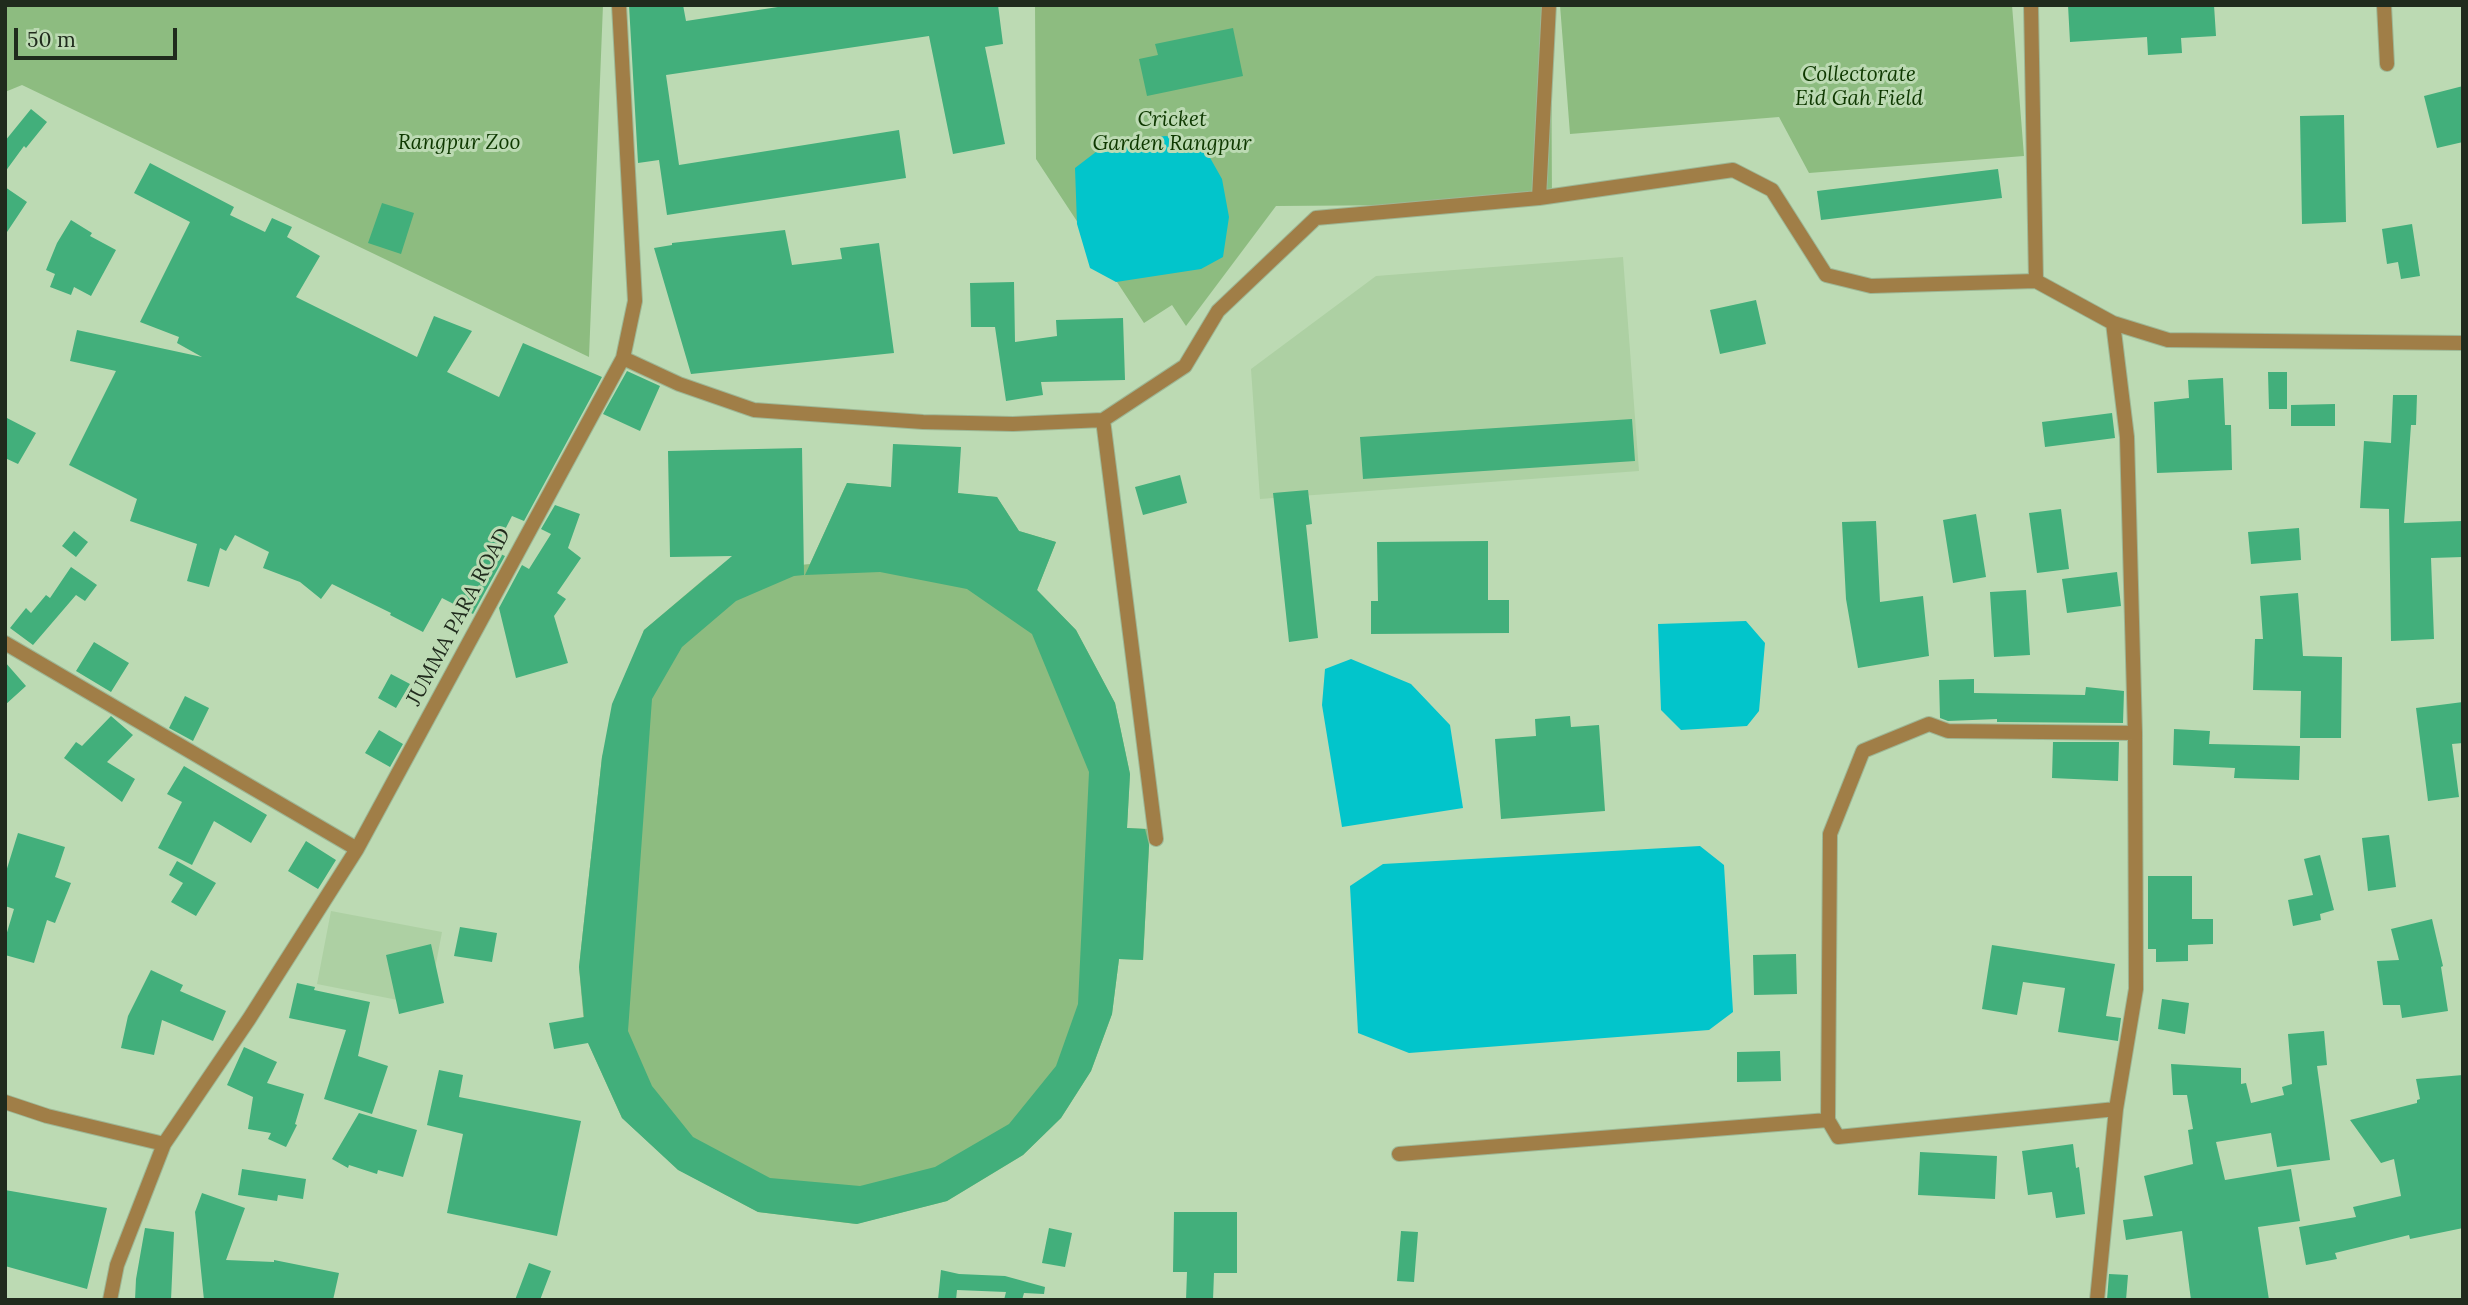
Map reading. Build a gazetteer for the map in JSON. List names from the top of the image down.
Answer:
{
  "streets": {
    "street": ["JUMMA PARA ROAD"]
  },
  "parks": ["Collectorate Eid Gah Field", "Cricket Garden Rangpur", "Rangpur Zoo"],
  "scale_bar": "50 m"
}
